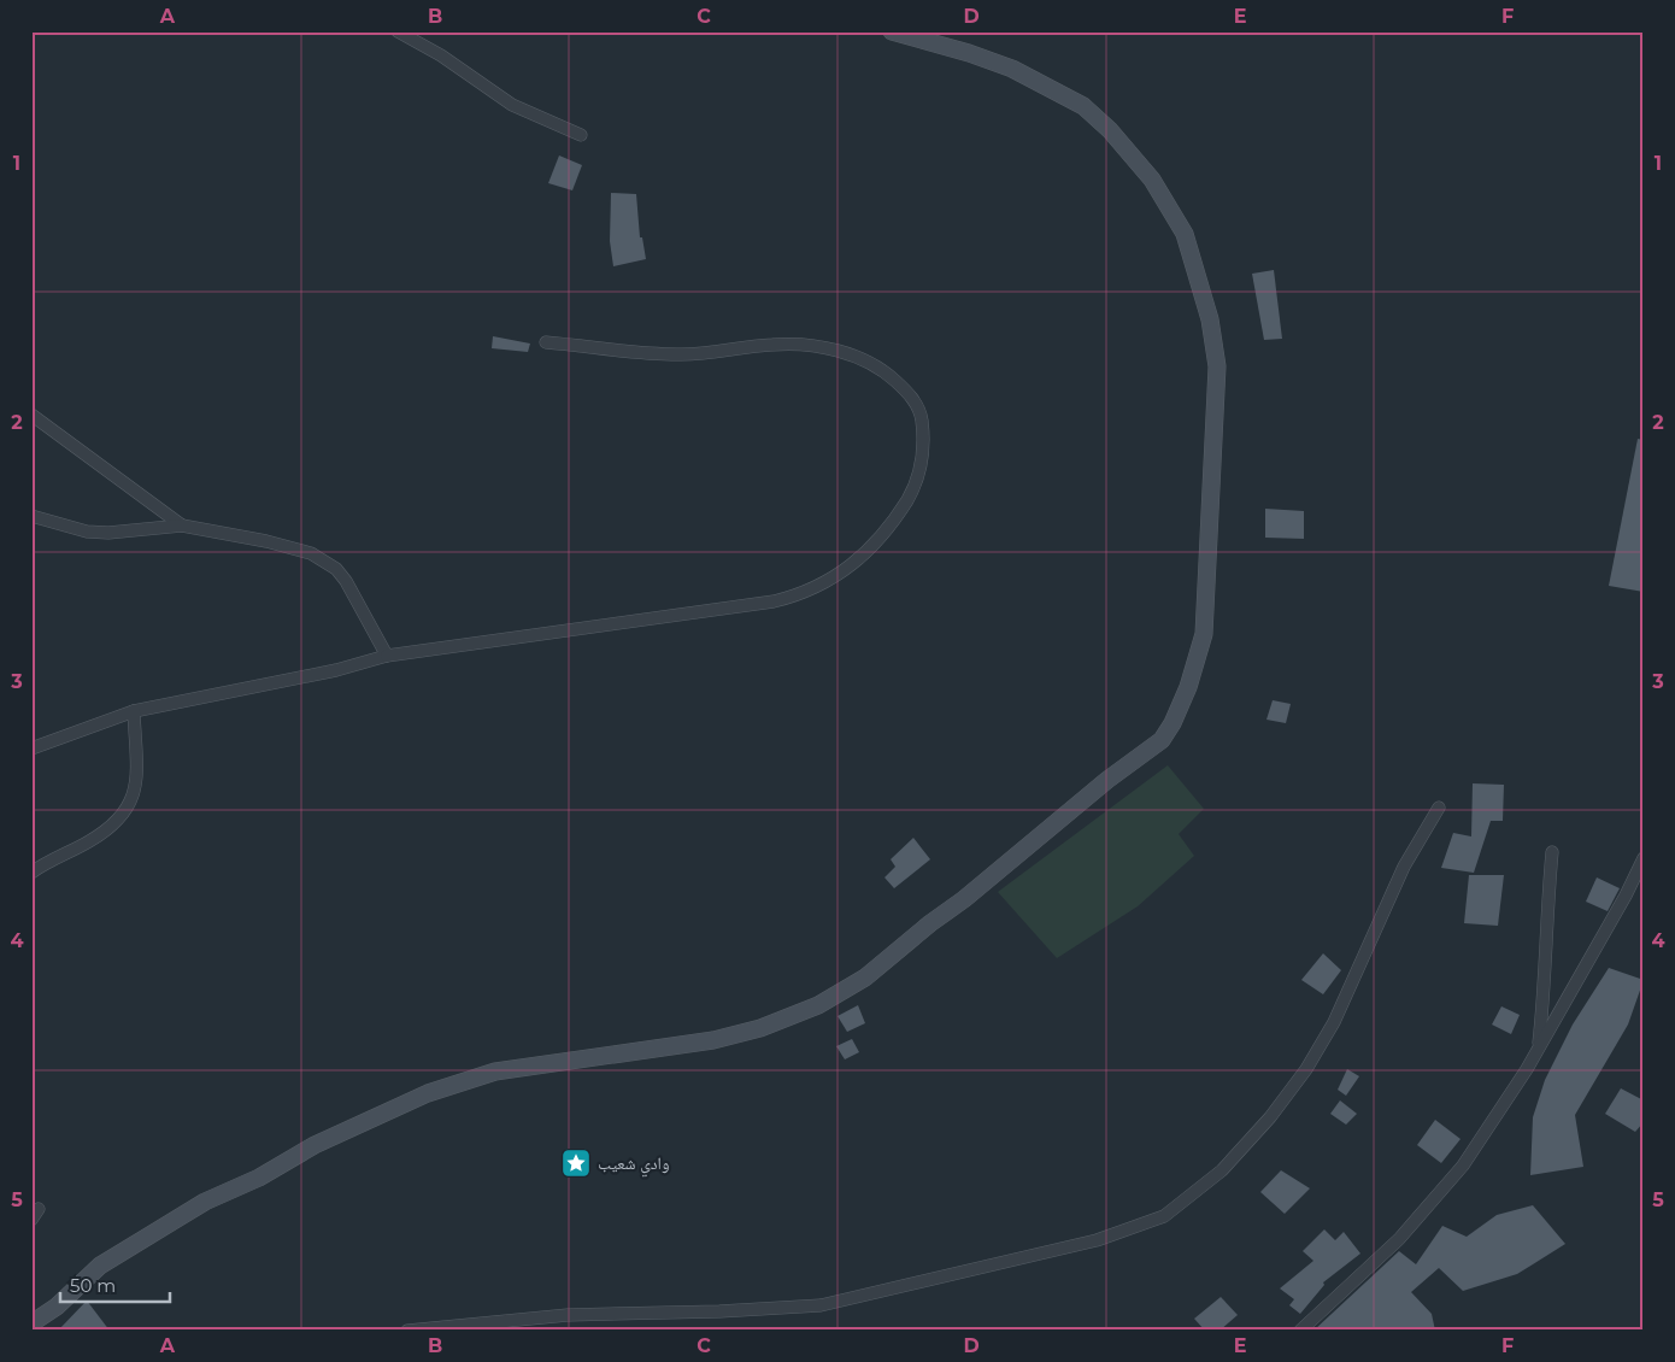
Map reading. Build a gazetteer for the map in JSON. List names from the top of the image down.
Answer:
{
  "places": {
    "place": ["وادي شعيب"]
  },
  "scale_bar": "50 m",
  "grid": {
    "columns": [
      "A",
      "B",
      "C",
      "D",
      "E",
      "F"
    ],
    "rows": [
      "1",
      "2",
      "3",
      "4",
      "5"
    ]
  }
}
